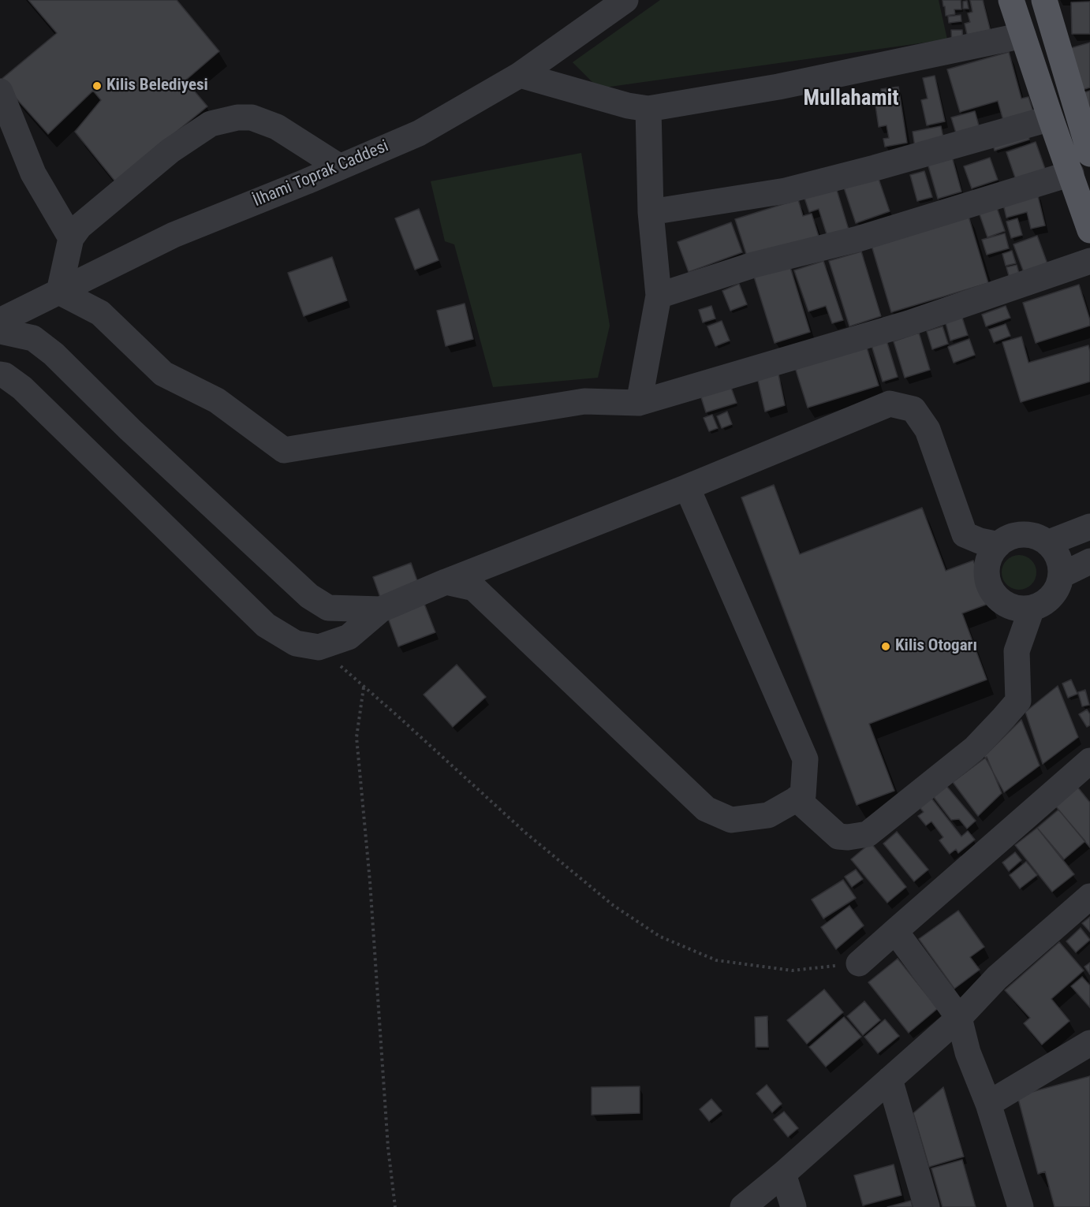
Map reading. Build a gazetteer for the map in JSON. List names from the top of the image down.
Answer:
{
  "streets": {
    "street": ["İlhami Toprak Caddesi"]
  },
  "districts": ["Mullahamit"],
  "places": ["Kilis Belediyesi", "Kilis Otogarı"]
}
